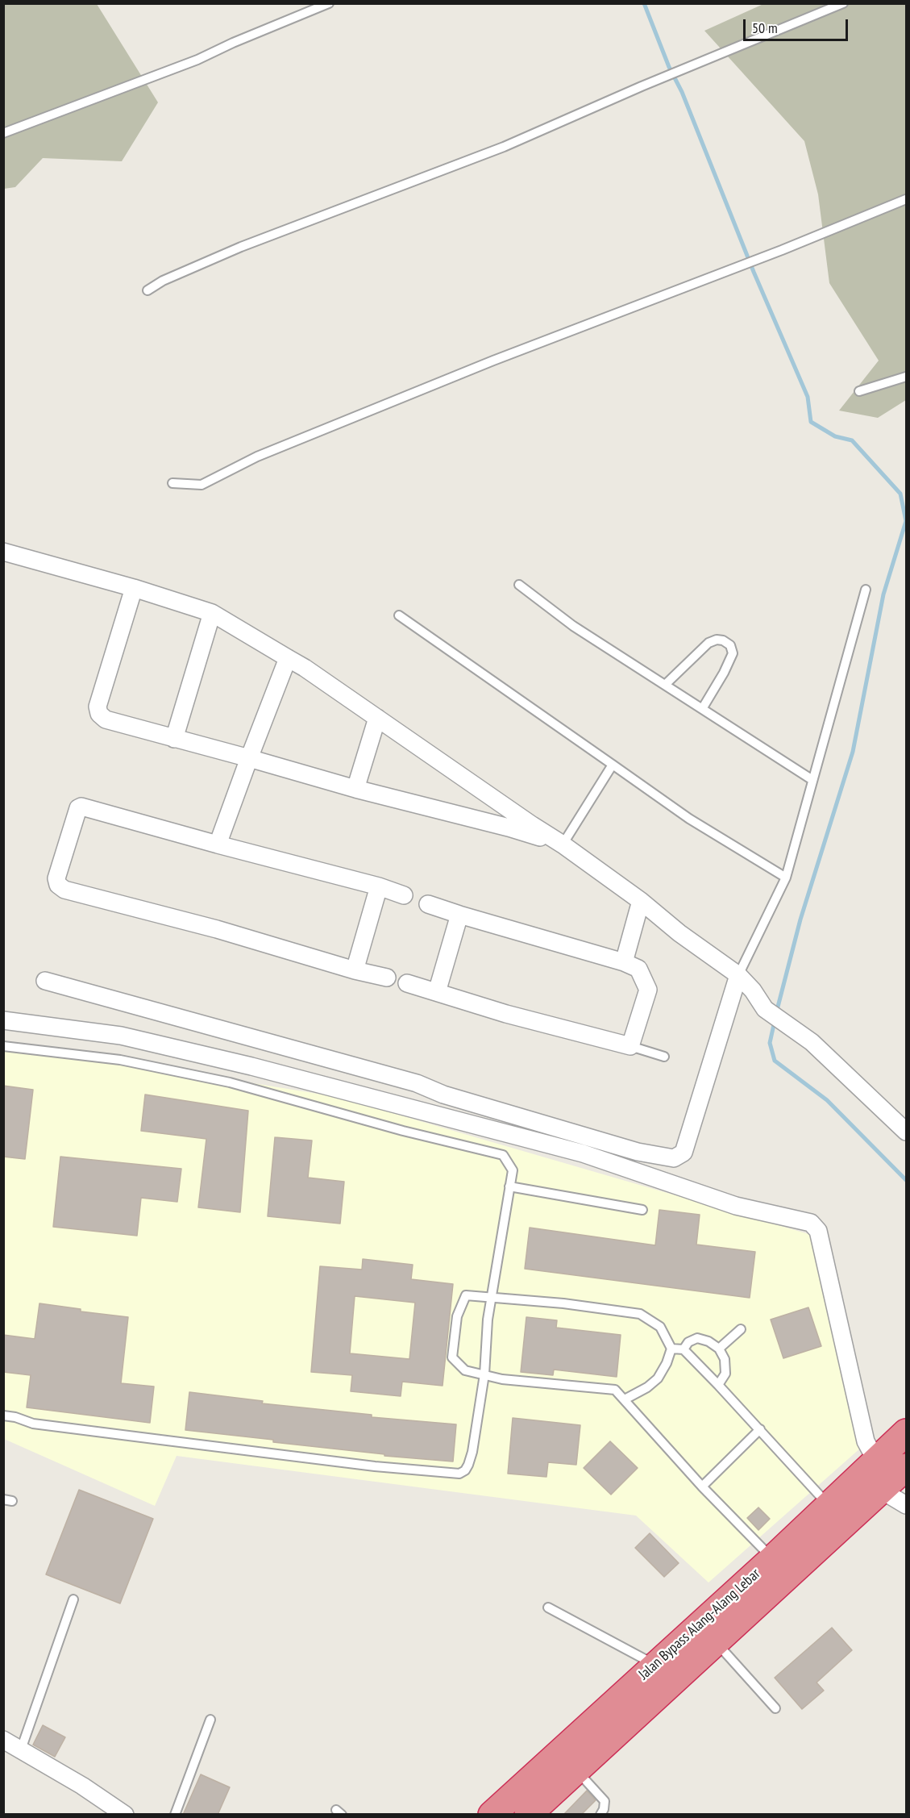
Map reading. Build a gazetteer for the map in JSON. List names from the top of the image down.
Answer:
{
  "streets": {
    "highway": ["Jalan Bypass Alang-Alang Lebar"]
  },
  "scale_bar": "50 m"
}
